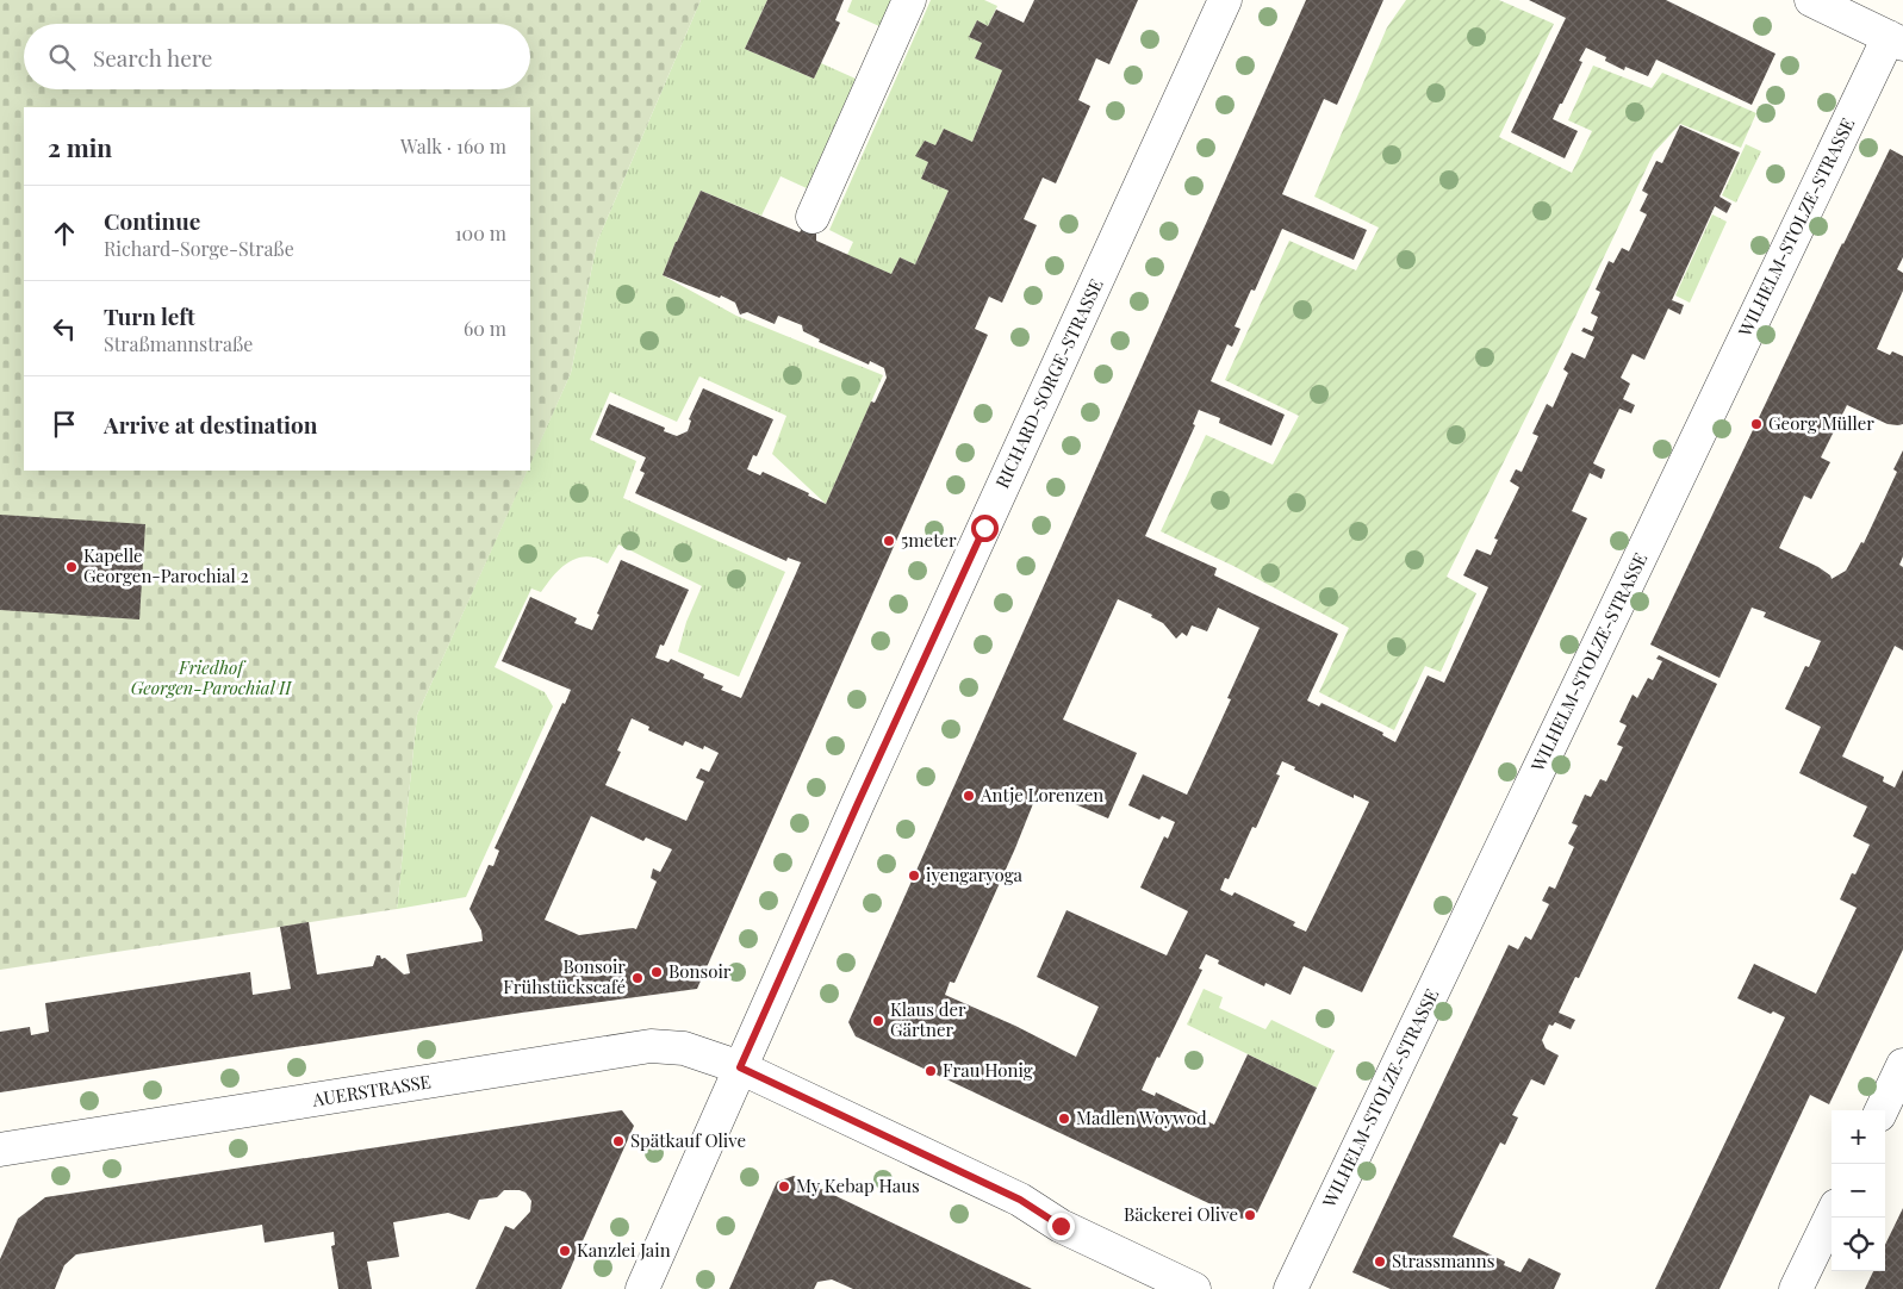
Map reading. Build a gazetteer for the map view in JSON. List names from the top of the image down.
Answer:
{
  "streets": {
    "street": ["WILHELM-STOLZE-STRASSE", "RICHARD-SORGE-STRASSE", "AUERSTRASSE"]
  },
  "crossings": [
    ["RICHARD-SORGE-STRASSE", "AUERSTRASSE"]
  ],
  "parks": ["Friedhof Georgen-Parochial II"],
  "places": [
    "Georg Müller",
    "5meter",
    "Kapelle Georgen-Parochial 2",
    "Antje Lorenzen",
    "iyengaryoga",
    "Bonsoir",
    "Bonsoir Frühstückscafé",
    "Klaus der Gärtner",
    "Frau Honig",
    "Madlen Woywod",
    "Spätkauf Olive",
    "My Kebap Haus",
    "Bäckerei Olive",
    "Kanzlei Jain",
    "Strassmanns"
  ],
  "page": {
    "search": "Search here",
    "heading": ["2 min", "Walk · 160 m"],
    "list": [
      ["Continue", "Richard-Sorge-Straße", "100 m"],
      ["Turn left", "Straßmannstraße", "60 m"],
      "Arrive at destination"
    ],
    "map_buttons": ["+", "−"]
  }
}
